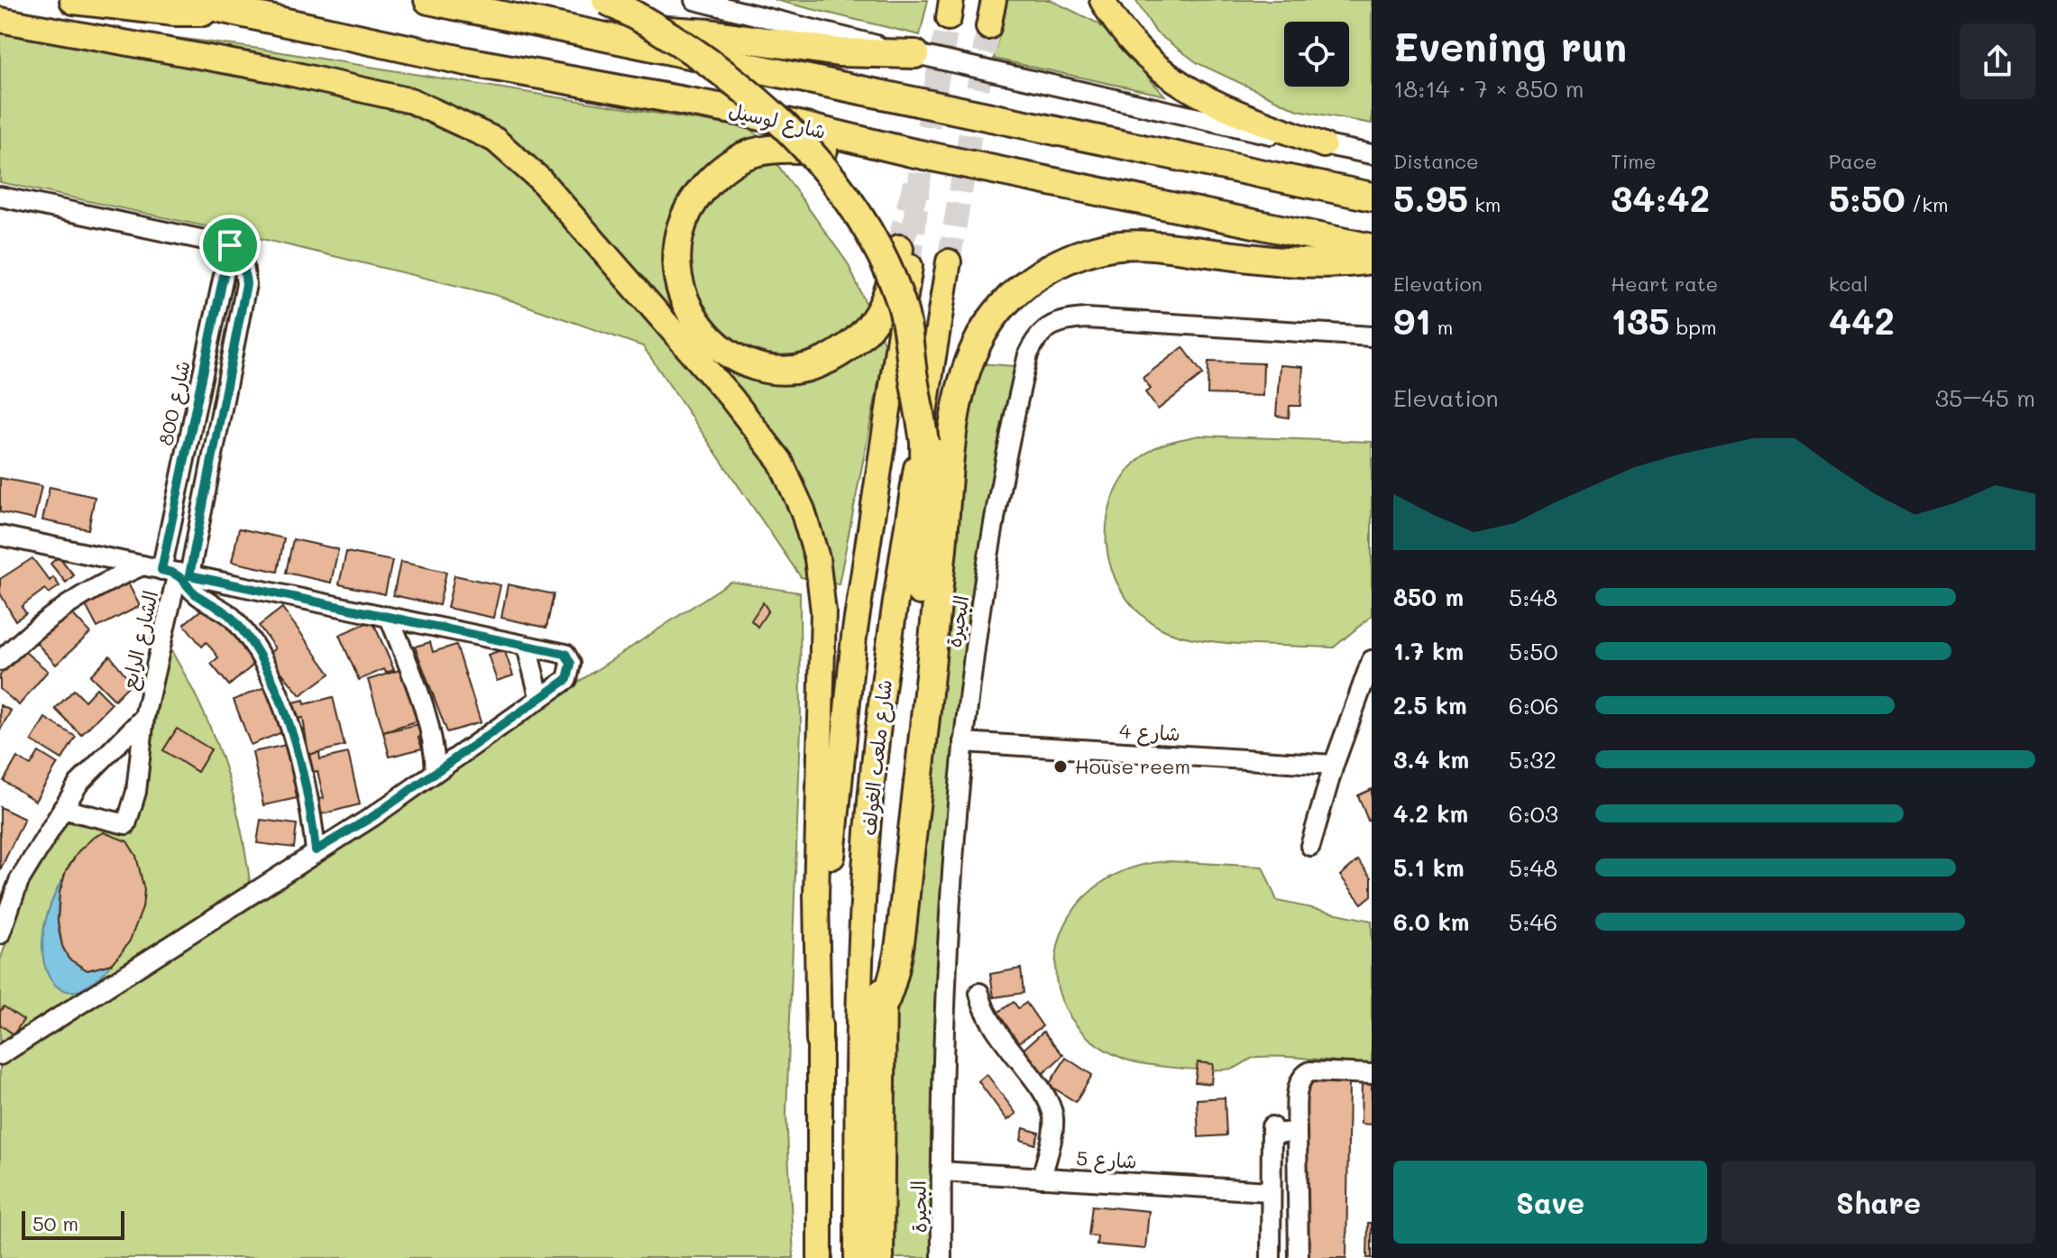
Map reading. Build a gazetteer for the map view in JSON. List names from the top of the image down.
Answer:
{
  "streets": {
    "highway": ["شارع لوسيل"],
    "main road": ["شارع ملعب الغولف"],
    "street": [
      "شارع 800",
      "البحيرة",
      "الشارع الرابع",
      "شارع 4",
      "شارع 5"
    ]
  },
  "crossings": [
    ["شارع 800", "الشارع الرابع"],
    ["البحيرة", "شارع 4"],
    ["البحيرة", "شارع 5"]
  ],
  "places": ["House reem"],
  "scale_bar": "50 m",
  "page": {
    "heading": ["Evening run", "18:14 · 7 × 850 m"],
    "stats": [
      ["Distance", "5.95 km"],
      ["Time", "34:42"],
      ["Pace", "5:50 /km"],
      ["Elevation", "91 m"],
      ["Heart rate", "135 bpm"],
      ["kcal", "442"]
    ],
    "chart": ["Elevation", "35–45 m"],
    "list": [
      {
        "name": "850 m",
        "note": "5:48"
      },
      {
        "name": "1.7 km",
        "note": "5:50"
      },
      {
        "name": "2.5 km",
        "note": "6:06"
      },
      {
        "name": "3.4 km",
        "note": "5:32"
      },
      {
        "name": "4.2 km",
        "note": "6:03"
      },
      {
        "name": "5.1 km",
        "note": "5:48"
      },
      {
        "name": "6.0 km",
        "note": "5:46"
      }
    ],
    "buttons": ["Save", "Share"],
    "scale": "50 m"
  }
}
